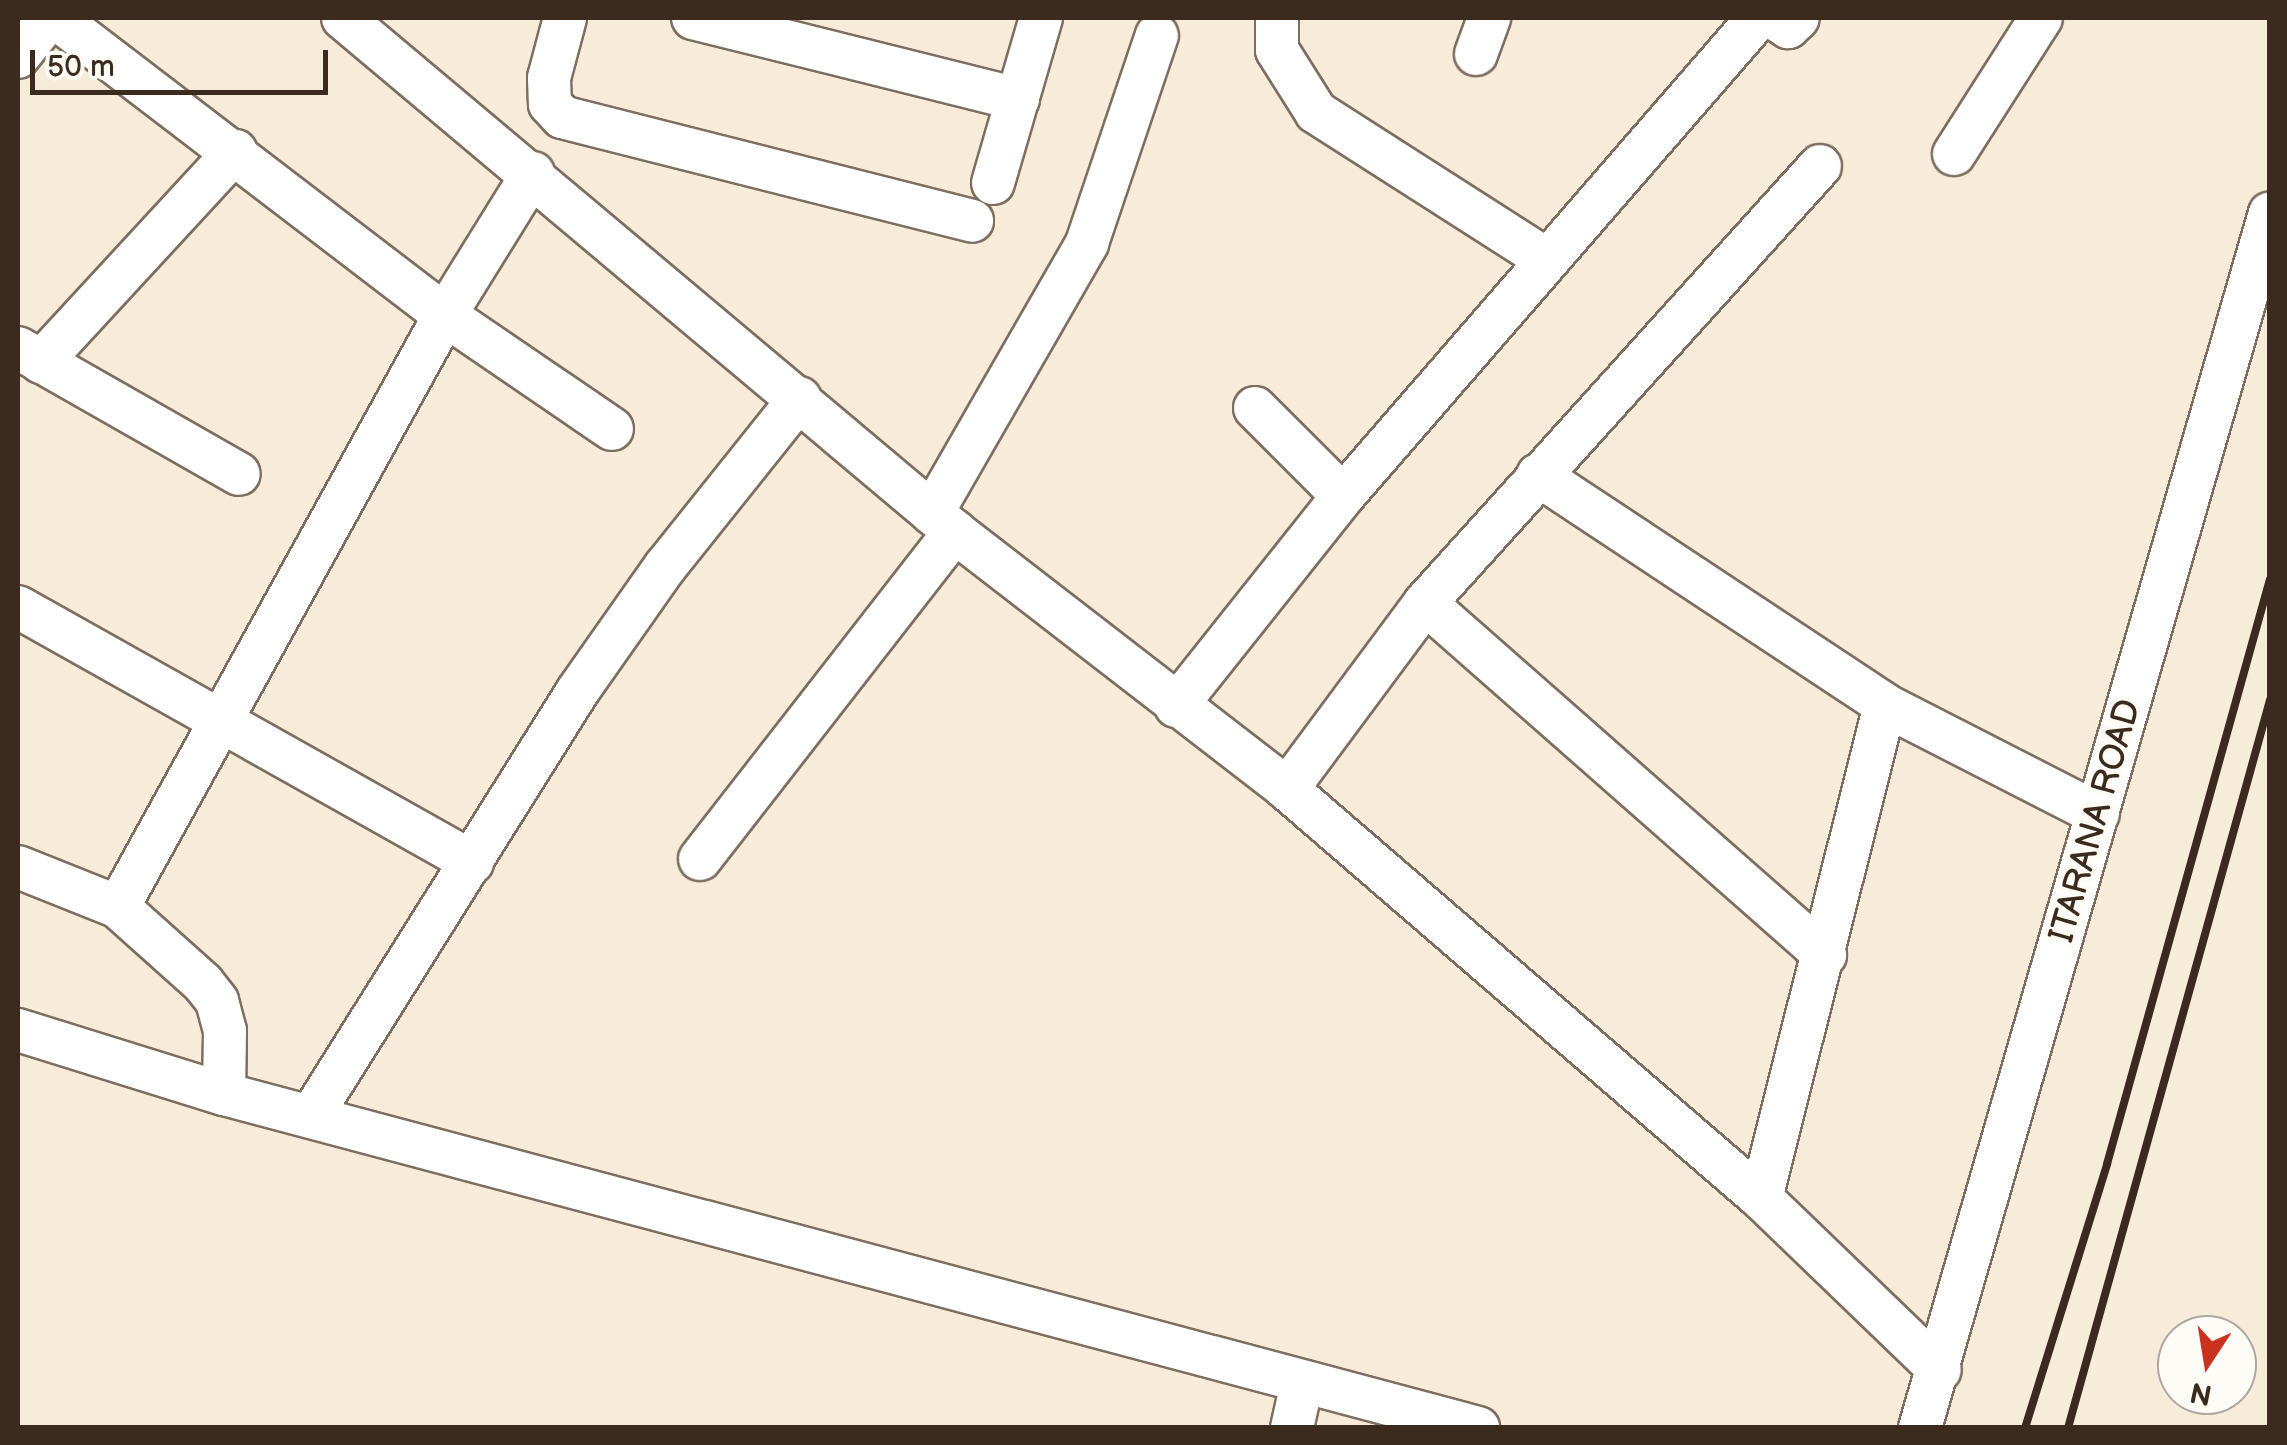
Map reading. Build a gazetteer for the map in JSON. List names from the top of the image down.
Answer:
{
  "streets": {
    "street": ["ITARANA ROAD"]
  },
  "scale_bar": "50 m",
  "north": "bottom"
}
